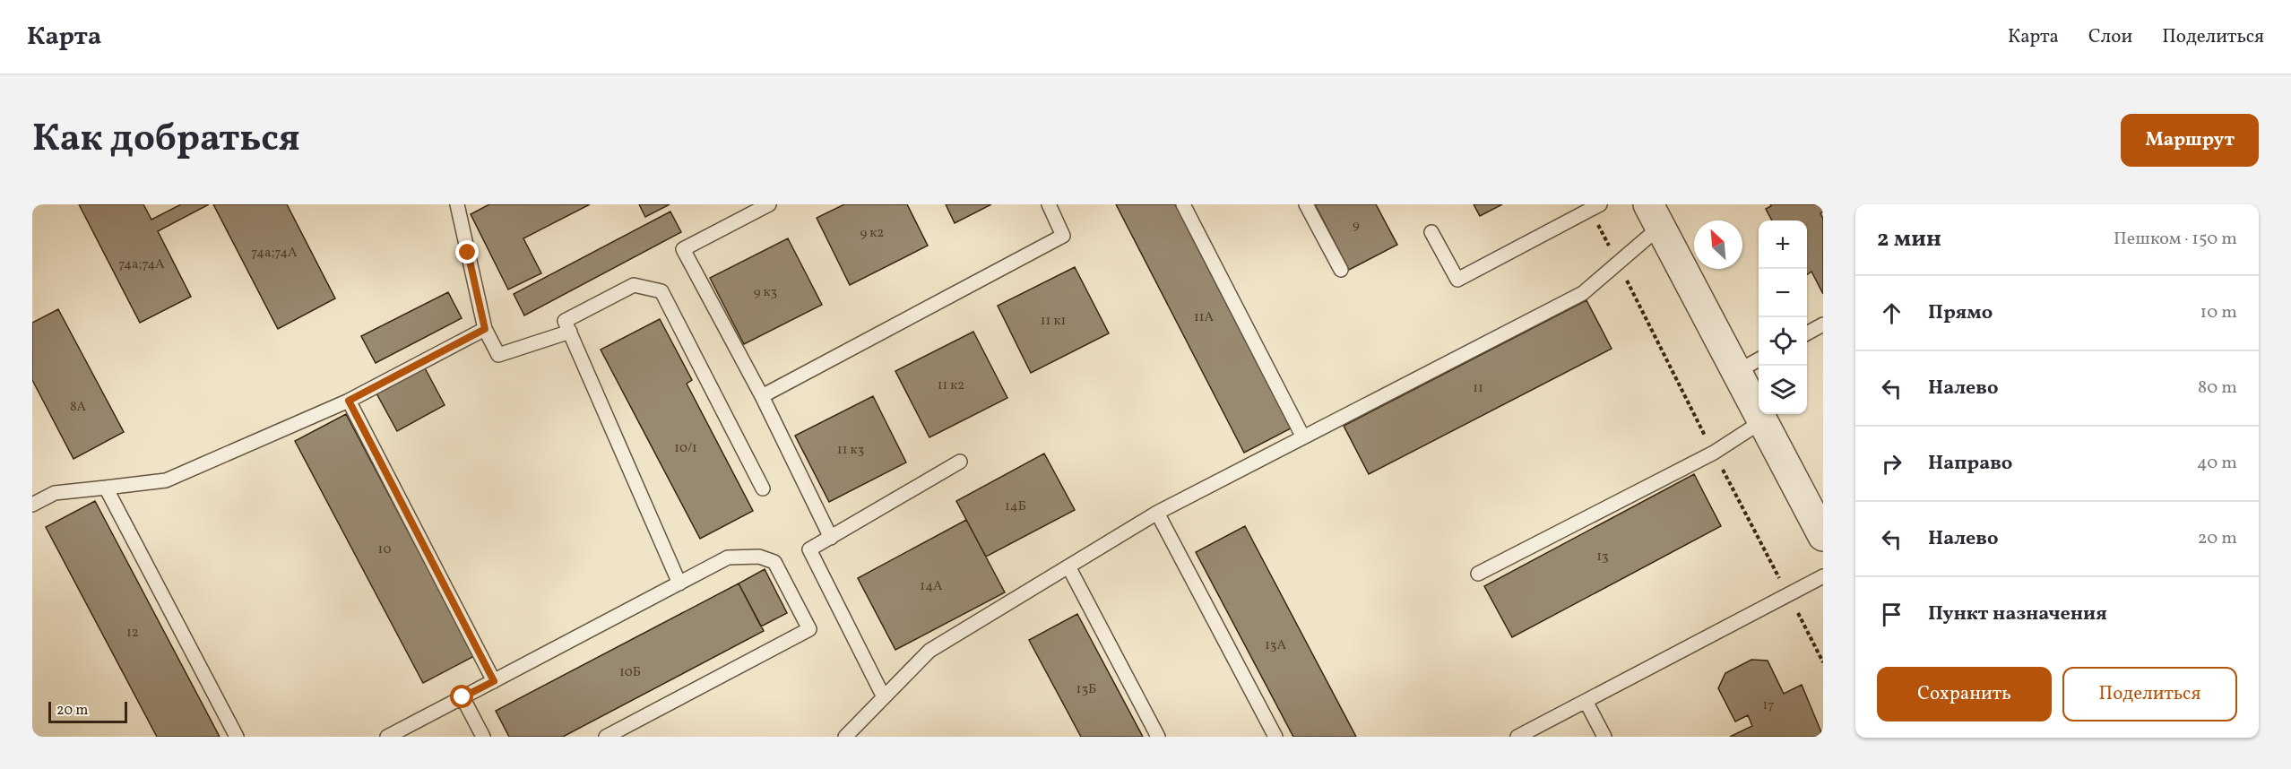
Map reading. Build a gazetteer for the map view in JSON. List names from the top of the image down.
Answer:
{
  "house_numbers": [
    "9",
    "9 к2",
    "74а;74А",
    "74а;74А",
    "9 к3",
    "11А",
    "11 к1",
    "11 к2",
    "11",
    "8А",
    "10/1",
    "11 к3",
    "14Б",
    "10",
    "13",
    "14А",
    "12",
    "13А",
    "10Б",
    "13Б",
    "17"
  ],
  "scale_bar": "20 m",
  "north": "top left",
  "page": {
    "header": "Карта",
    "nav": ["Карта", "Слои", "Поделиться"],
    "title": "Как добраться",
    "buttons": [
      "Маршрут",
      ["Сохранить", "Поделиться"]
    ],
    "heading": ["2 мин", "Пешком · 150 m"],
    "map_buttons": ["+", "−"],
    "list": [
      ["Прямо", "10 m"],
      ["Налево", "80 m"],
      ["Направо", "40 m"],
      ["Налево", "20 m"],
      "Пункт назначения"
    ],
    "scale": "20 m"
  }
}
